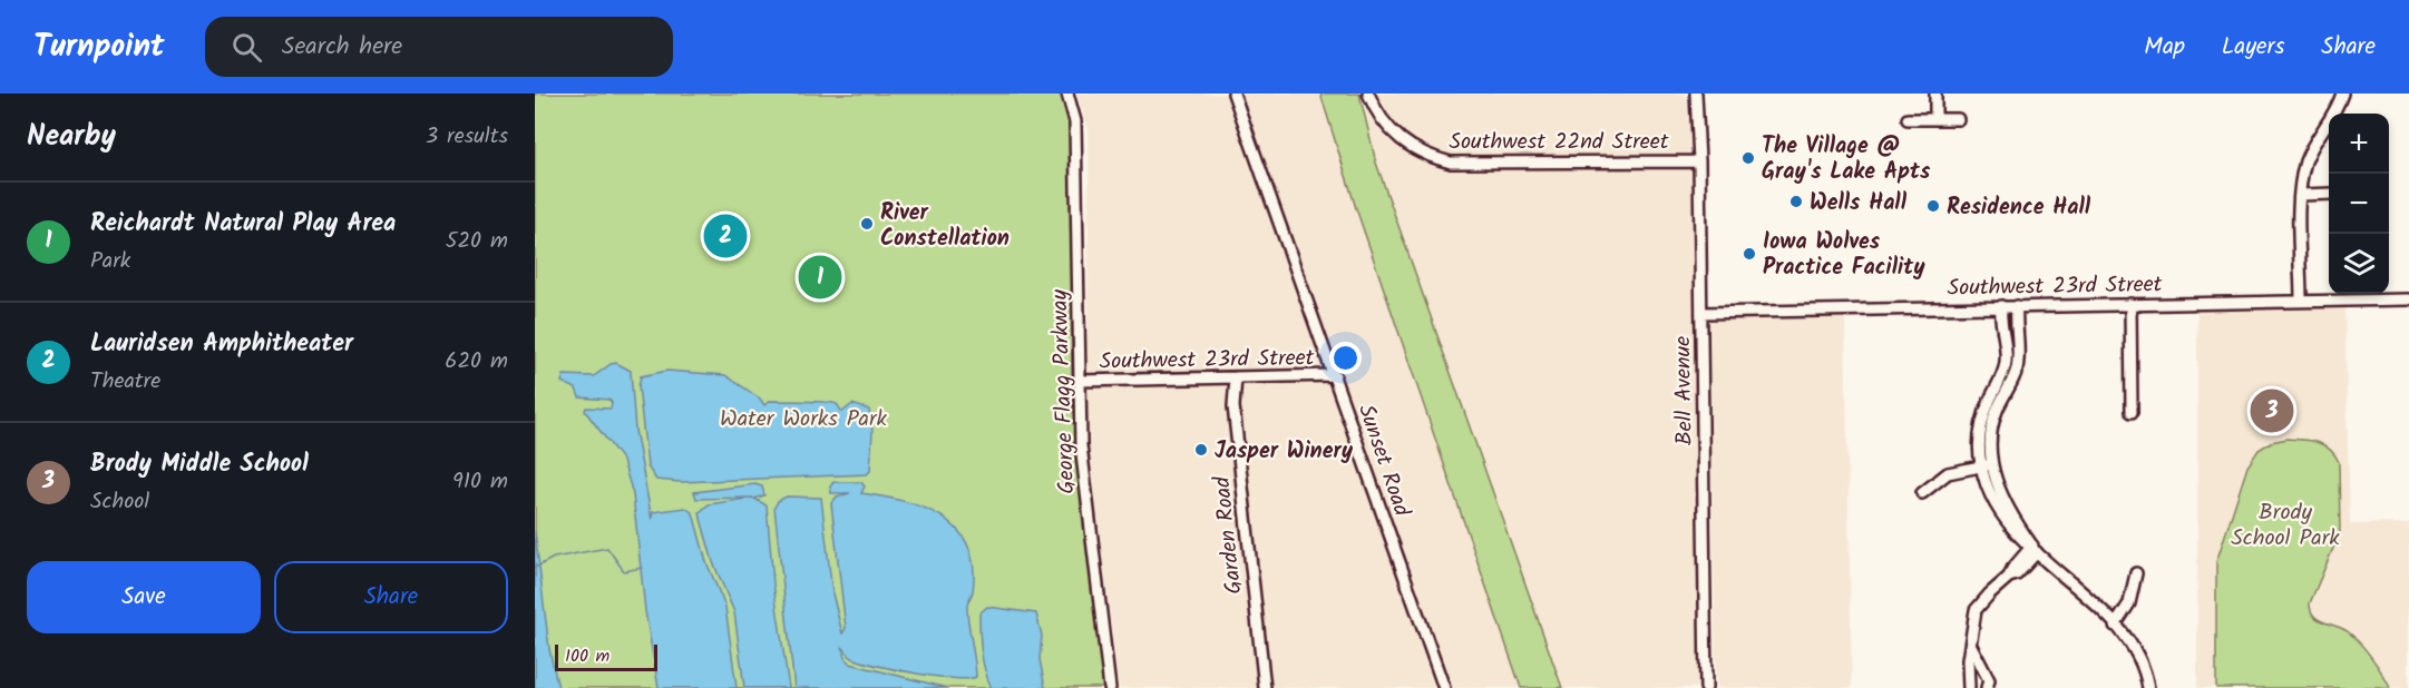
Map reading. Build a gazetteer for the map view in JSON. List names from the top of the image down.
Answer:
{
  "streets": {
    "street": [
      "Southwest 22nd Street",
      "Southwest 23rd Street",
      "Bell Avenue",
      "George Flagg Parkway",
      "Sunset Road",
      "Garden Road"
    ]
  },
  "crossings": [
    ["Southwest 22nd Street", "Bell Avenue"],
    ["Southwest 23rd Street", "Bell Avenue"],
    ["Southwest 23rd Street", "George Flagg Parkway"],
    ["Southwest 23rd Street", "Sunset Road"],
    ["Southwest 23rd Street", "Garden Road"]
  ],
  "parks": ["Water Works Park", "Brody School Park"],
  "places": [
    "The Village @ Gray's Lake Apts",
    "Wells Hall",
    "Residence Hall",
    "River Constellation",
    "Iowa Wolves Practice Facility",
    "Jasper Winery"
  ],
  "scale_bar": "100 m",
  "page": {
    "header": "Turnpoint",
    "search": "Search here",
    "nav": ["Map", "Layers", "Share"],
    "heading": ["Nearby", "3 results"],
    "map_buttons": ["+", "−"],
    "list": [
      {
        "mark": "1",
        "name": "Reichardt Natural Play Area",
        "note": "Park",
        "value": "520 m"
      },
      {
        "mark": "2",
        "name": "Lauridsen Amphitheater",
        "note": "Theatre",
        "value": "620 m"
      },
      {
        "mark": "3",
        "name": "Brody Middle School",
        "note": "School",
        "value": "910 m"
      }
    ],
    "pins": ["2", "1", "3"],
    "buttons": ["Save", "Share"],
    "scale": "100 m"
  }
}
